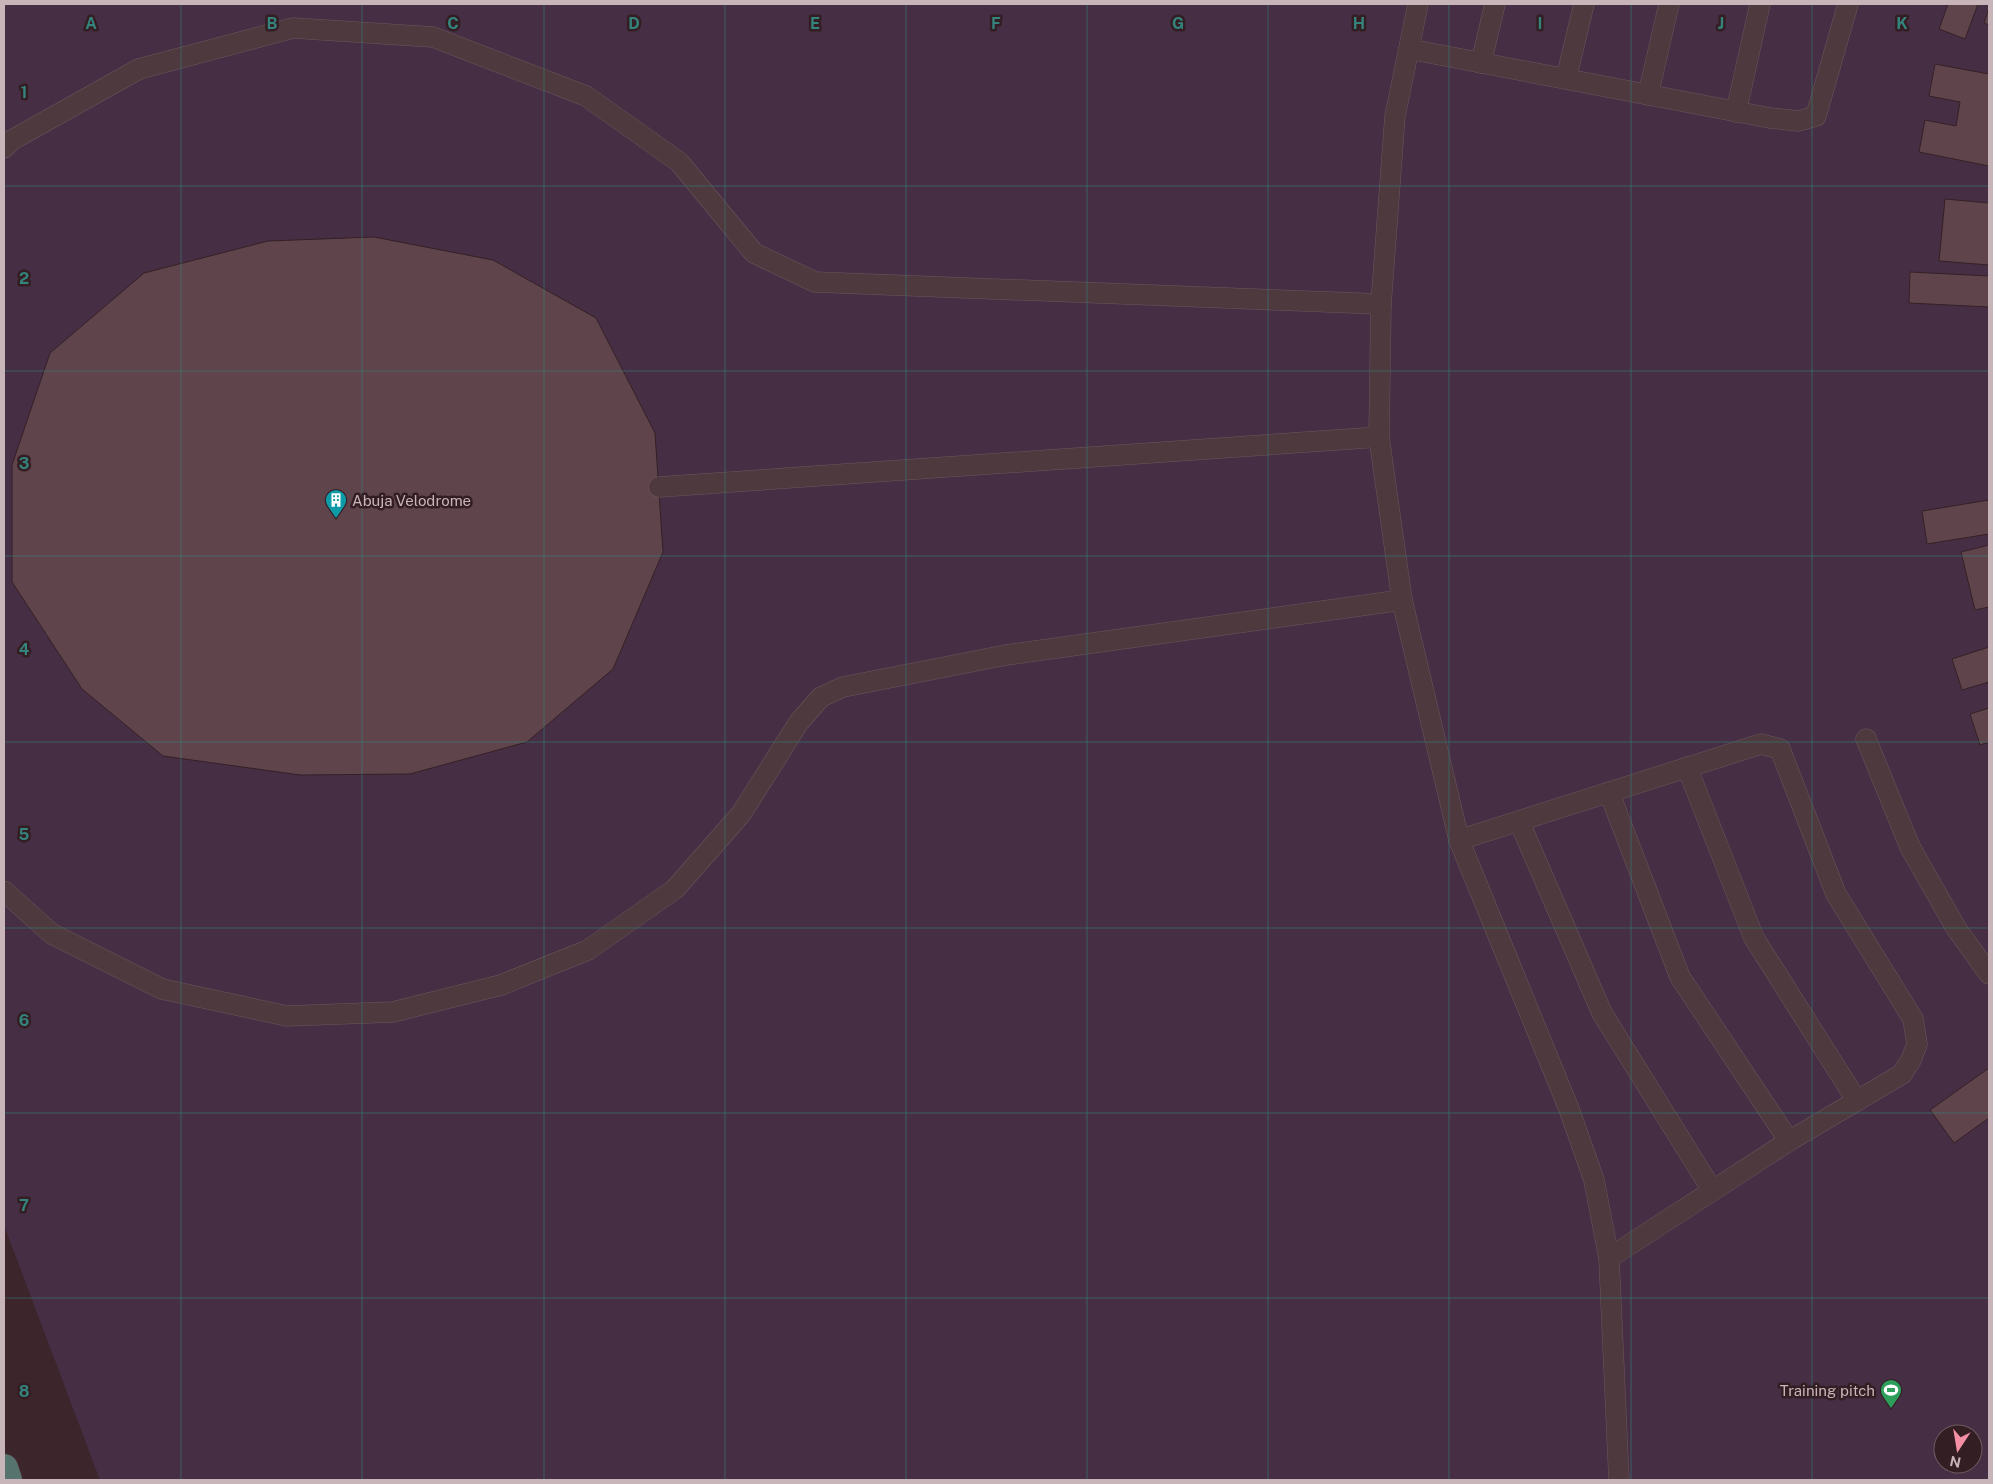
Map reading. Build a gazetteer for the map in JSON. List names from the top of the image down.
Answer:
{
  "places": {
    "building": ["Abuja Velodrome"],
    "sports": ["Training pitch"]
  },
  "north": "bottom",
  "grid": {
    "columns": [
      "A",
      "B",
      "C",
      "D",
      "E",
      "F",
      "G",
      "H",
      "I",
      "J",
      "K"
    ],
    "rows": [
      "1",
      "2",
      "3",
      "4",
      "5",
      "6",
      "7",
      "8"
    ]
  }
}
